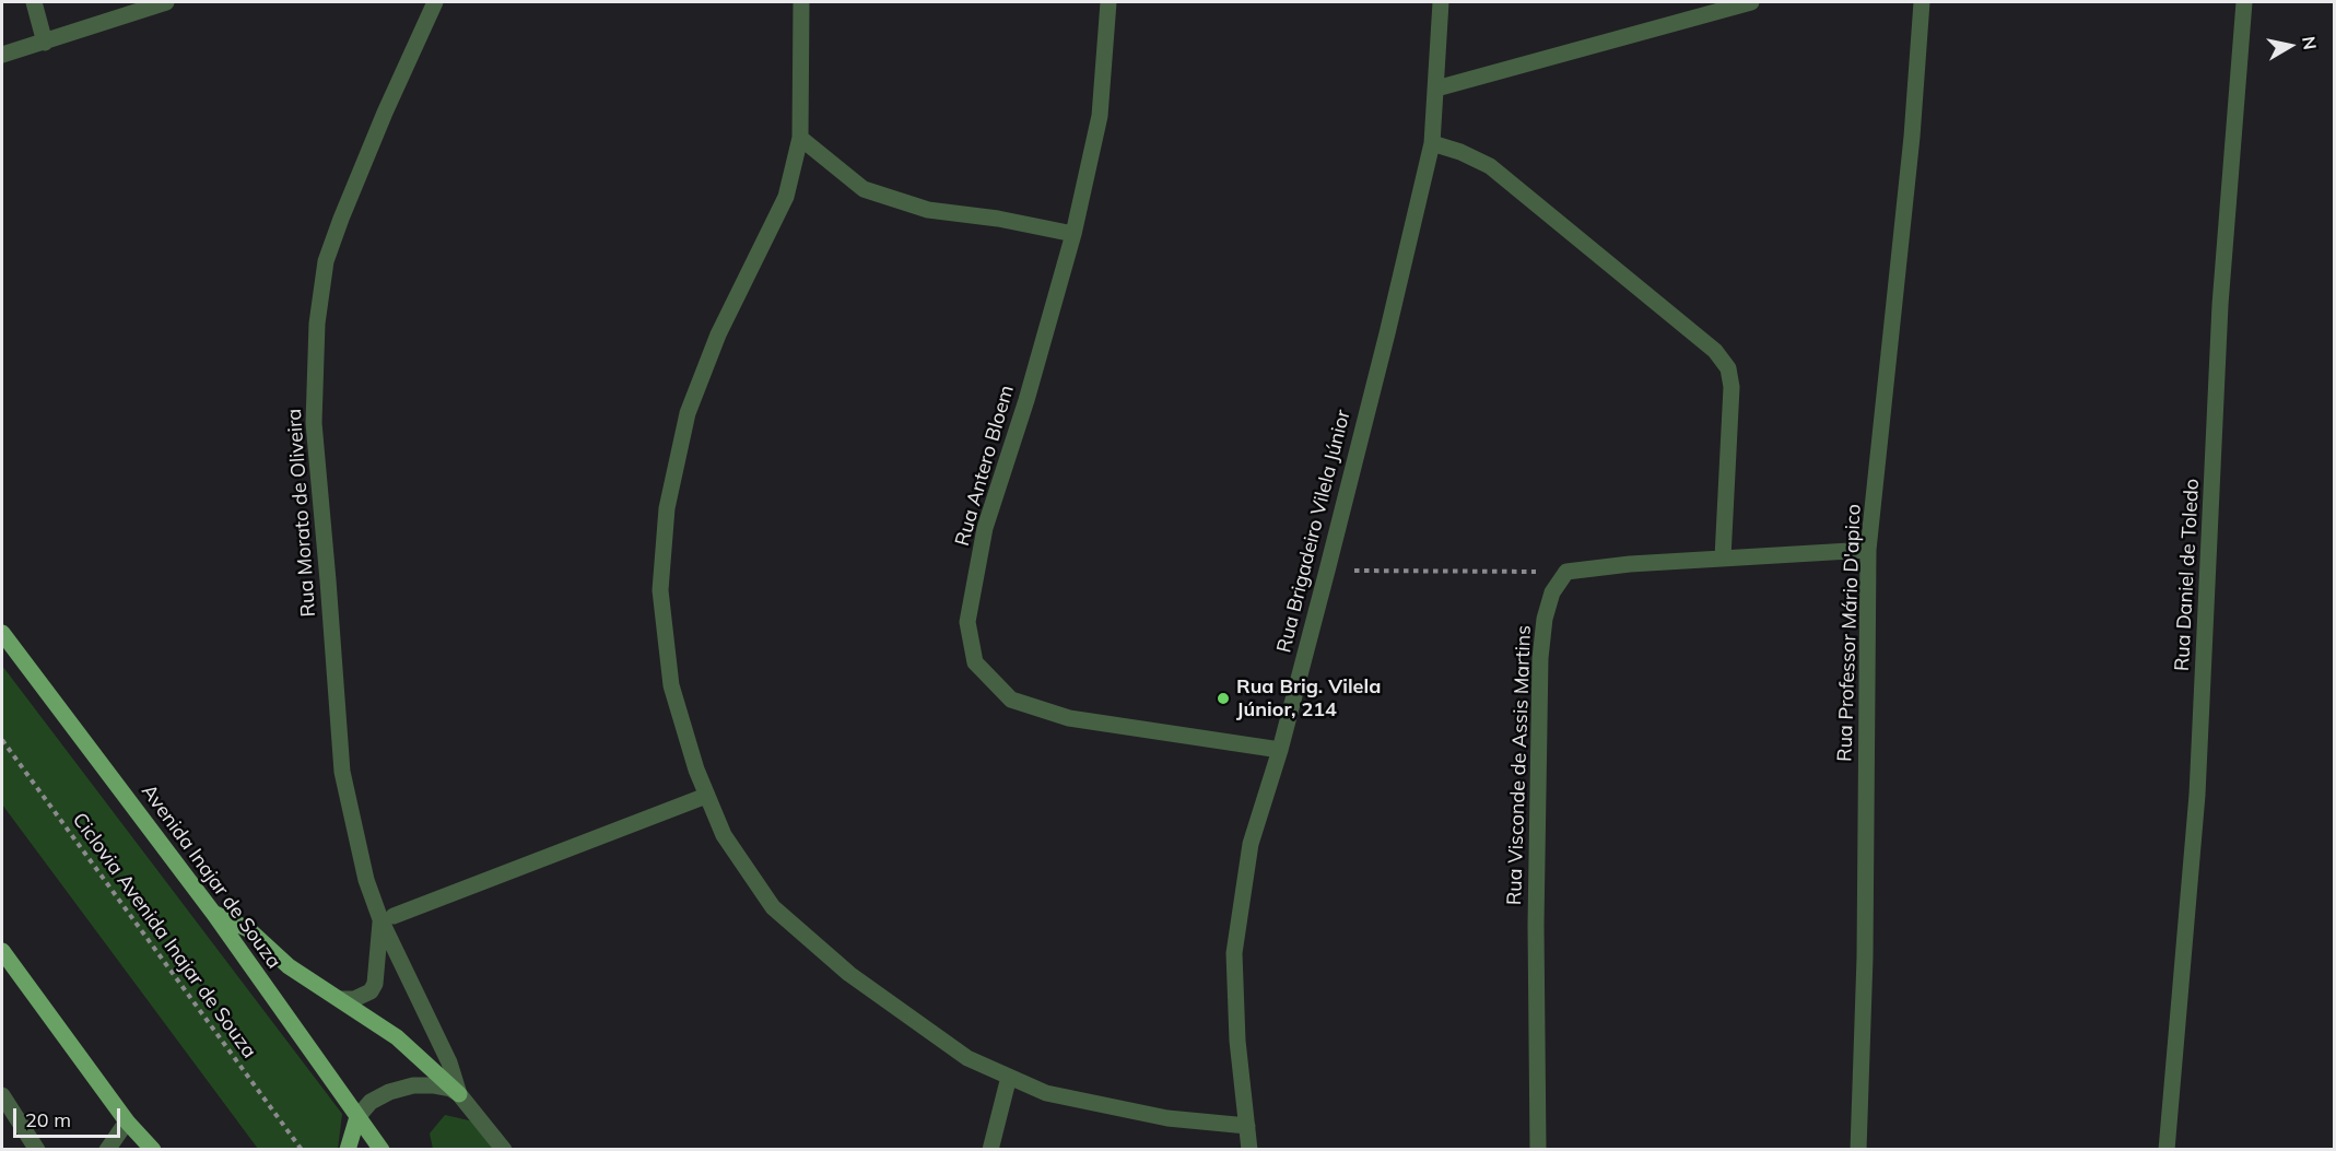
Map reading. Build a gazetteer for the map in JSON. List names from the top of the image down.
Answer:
{
  "streets": {
    "main road": ["Avenida Inajar de Souza"],
    "street": [
      "Rua Antero Bloem",
      "Rua Morato de Oliveira",
      "Rua Brigadeiro Vilela Júnior",
      "Rua Daniel de Toledo",
      "Rua Professor Mário D'apico",
      "Rua Visconde de Assis Martins"
    ],
    "path": ["Ciclovia Avenida Inajar de Souza"]
  },
  "crossings": [
    ["Rua Antero Bloem", "Rua Brigadeiro Vilela Júnior"]
  ],
  "places": ["Rua Brig. Vilela Júnior, 214"],
  "scale_bar": "20 m",
  "north": "right"
}
